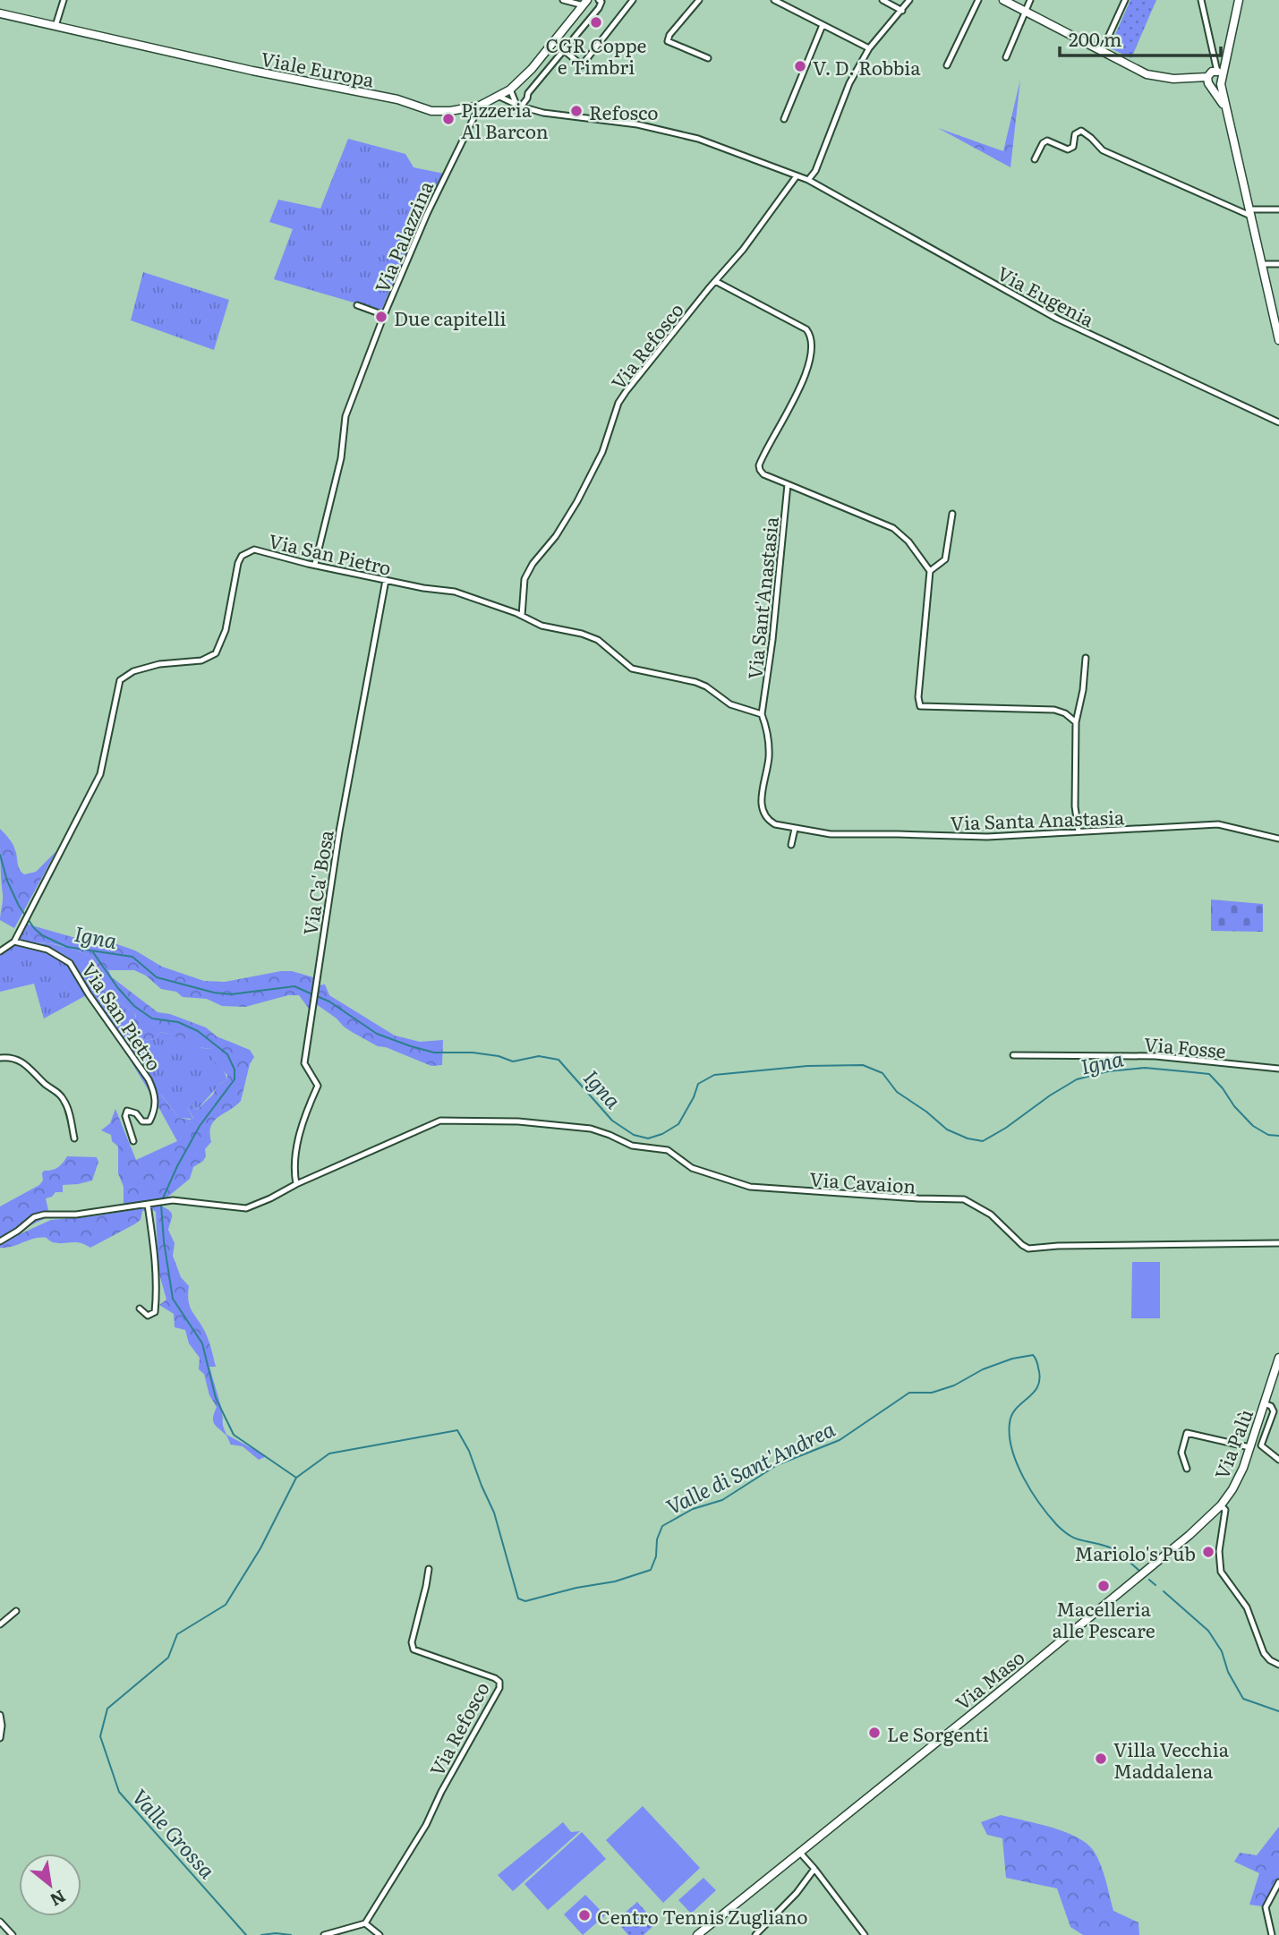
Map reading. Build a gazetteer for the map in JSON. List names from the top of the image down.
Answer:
{
  "streets": {
    "main road": ["Viale Europa", "Via Palù", "Via Maso"],
    "street": [
      "Via Palazzina",
      "Via Eugenia",
      "Via Refosco",
      "Via San Pietro",
      "Via Sant'Anastasia",
      "Via Santa Anastasia",
      "Via Ca' Bosa",
      "Via Fosse",
      "Via Cavaion"
    ]
  },
  "crossings": [
    ["Viale Europa", "Via Palazzina"],
    ["Via Palazzina", "Via San Pietro"],
    ["Via Refosco", "Via San Pietro"],
    ["Via San Pietro", "Via Ca' Bosa"],
    ["Via Sant'Anastasia", "Via Santa Anastasia"],
    ["Via Ca' Bosa", "Via Cavaion"],
    ["Via Palù", "Via Maso"]
  ],
  "water": ["Igna", "Valle di Sant'Andrea", "Valle Grossa"],
  "places": [
    "CGR Coppe e Timbri",
    "V. D. Robbia",
    "Refosco",
    "Pizzeria Al Barcon",
    "Due capitelli",
    "Mariolo's Pub",
    "Macelleria alle Pescare",
    "Le Sorgenti",
    "Villa Vecchia Maddalena",
    "Centro Tennis Zugliano"
  ],
  "scale_bar": "200 m",
  "north": "bottom right"
}
